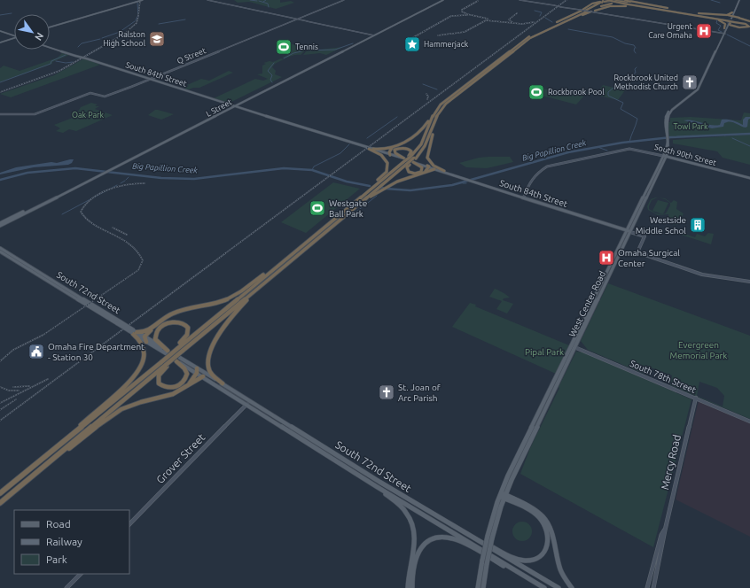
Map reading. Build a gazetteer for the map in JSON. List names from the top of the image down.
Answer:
{
  "streets": {
    "main road": [
      "Q Street",
      "South 84th Street",
      "L Street",
      "South 90th Street",
      "South 72nd Street",
      "West Center Road",
      "South 78th Street",
      "Grover Street",
      "Mercy Road"
    ]
  },
  "crossings": [
    ["Q Street", "South 84th Street"],
    ["South 84th Street", "L Street"],
    ["South 84th Street", "South 90th Street"],
    ["South 84th Street", "West Center Road"],
    ["South 90th Street", "West Center Road"],
    ["South 72nd Street", "Grover Street"],
    ["West Center Road", "South 78th Street"],
    ["South 78th Street", "Mercy Road"]
  ],
  "water": ["Big Papillion Creek"],
  "parks": [
    "Oak Park",
    "Towl Park",
    "Evergreen Memorial Park",
    "Pipal Park"
  ],
  "places": {
    "hospital": ["Urgent Care Omaha", "Omaha Surgical Center"],
    "school or university": ["Ralston High School"],
    "place": ["Hammerjack"],
    "sports": ["Tennis", "Rockbrook Pool", "Westgate Ball Park"],
    "church": ["Rockbrook United Methodist Church", "St. Joan of Arc Parish"],
    "building": ["Westside Middle Schol"],
    "public building": ["Omaha Fire Department - Station 30"]
  },
  "legend": ["Road", "Railway", "Park"],
  "north": "bottom right"
}
